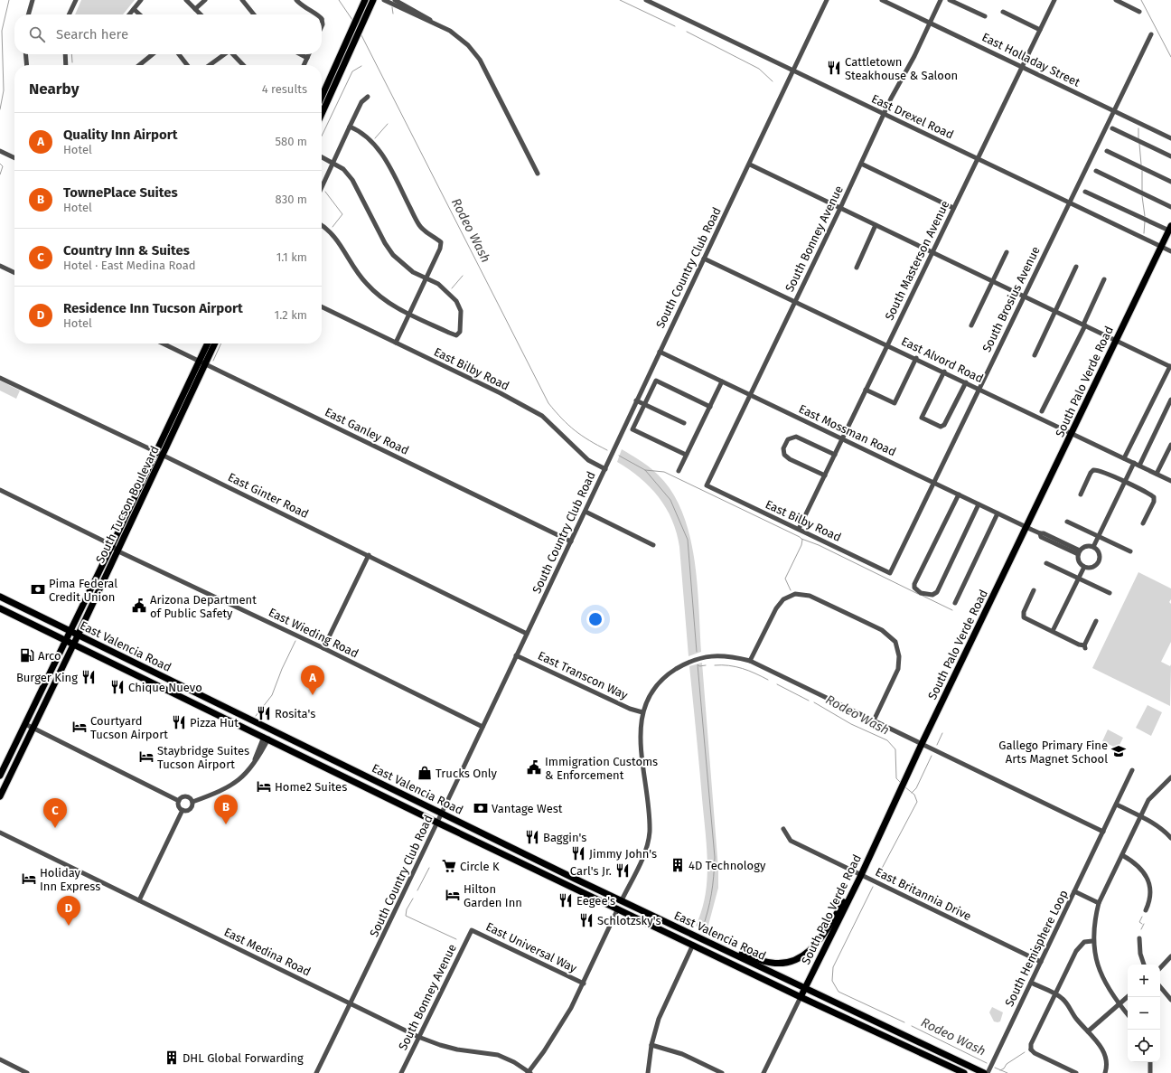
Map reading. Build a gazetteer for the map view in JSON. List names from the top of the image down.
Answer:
{
  "streets": {
    "main road": ["South Palo Verde Road", "South Tucson Boulevard", "East Valencia Road"],
    "street": [
      "East Holladay Street",
      "East Drexel Road",
      "South Bonney Avenue",
      "South Masterson Avenue",
      "South Country Club Road",
      "South Brosius Avenue",
      "East Alvord Road",
      "East Bilby Road",
      "East Mossman Road",
      "East Ganley Road",
      "East Ginter Road",
      "East Wieding Road",
      "East Transcon Way",
      "East Britannia Drive",
      "East Universal Way",
      "South Hemisphere Loop",
      "East Medina Road"
    ]
  },
  "crossings": [
    ["East Holladay Street", "South Bonney Avenue"],
    ["East Holladay Street", "South Masterson Avenue"],
    ["East Holladay Street", "South Brosius Avenue"],
    ["East Drexel Road", "South Bonney Avenue"],
    ["East Drexel Road", "South Masterson Avenue"],
    ["East Drexel Road", "South Country Club Road"],
    ["East Drexel Road", "South Brosius Avenue"],
    ["East Drexel Road", "South Palo Verde Road"],
    ["South Bonney Avenue", "East Alvord Road"],
    ["South Bonney Avenue", "East Bilby Road"],
    ["South Bonney Avenue", "East Mossman Road"],
    ["South Bonney Avenue", "East Universal Way"],
    ["South Bonney Avenue", "East Medina Road"],
    ["South Masterson Avenue", "East Alvord Road"],
    ["South Masterson Avenue", "East Bilby Road"],
    ["South Masterson Avenue", "East Mossman Road"],
    ["South Country Club Road", "East Alvord Road"],
    ["South Country Club Road", "East Bilby Road"],
    ["South Country Club Road", "East Mossman Road"],
    ["South Country Club Road", "East Ganley Road"],
    ["South Country Club Road", "East Ginter Road"],
    ["South Country Club Road", "East Wieding Road"],
    ["South Country Club Road", "East Valencia Road"],
    ["South Country Club Road", "East Transcon Way"],
    ["South Country Club Road", "East Medina Road"],
    ["South Brosius Avenue", "East Alvord Road"],
    ["South Brosius Avenue", "East Bilby Road"],
    ["South Brosius Avenue", "East Mossman Road"],
    ["East Alvord Road", "South Palo Verde Road"],
    ["South Palo Verde Road", "East Mossman Road"],
    ["South Palo Verde Road", "East Valencia Road"],
    ["South Palo Verde Road", "East Britannia Drive"],
    ["East Ganley Road", "South Tucson Boulevard"],
    ["East Ginter Road", "South Tucson Boulevard"],
    ["South Tucson Boulevard", "East Wieding Road"],
    ["South Tucson Boulevard", "East Valencia Road"],
    ["East Britannia Drive", "South Hemisphere Loop"]
  ],
  "water": ["Rodeo Wash"],
  "places": {
    "restaurant": [
      "Cattletown Steakhouse & Saloon",
      "Burger King",
      "Chique Nuevo",
      "Rosita's",
      "Pizza Hut",
      "Baggin's",
      "Jimmy John's",
      "Carl's Jr.",
      "Eegee's",
      "Schlotzsky's"
    ],
    "bank": ["Pima Federal Credit Union", "Vantage West"],
    "public building": ["Arizona Department of Public Safety", "Immigration Customs & Enforcement"],
    "fuel station": ["Arco"],
    "hotel": [
      "Courtyard Tucson Airport",
      "Staybridge Suites Tucson Airport",
      "Home2 Suites",
      "Holiday Inn Express",
      "Hilton Garden Inn"
    ],
    "school or university": ["Gallego Primary Fine Arts Magnet School"],
    "shop": ["Trucks Only"],
    "building": ["4D Technology", "DHL Global Forwarding"],
    "supermarket": ["Circle K"]
  },
  "page": {
    "search": "Search here",
    "heading": ["Nearby", "4 results"],
    "list": [
      {
        "mark": "A",
        "name": "Quality Inn Airport",
        "note": "Hotel",
        "value": "580 m"
      },
      {
        "mark": "B",
        "name": "TownePlace Suites",
        "note": "Hotel",
        "value": "830 m"
      },
      {
        "mark": "C",
        "name": "Country Inn & Suites",
        "note": "Hotel · East Medina Road",
        "value": "1.1 km"
      },
      {
        "mark": "D",
        "name": "Residence Inn Tucson Airport",
        "note": "Hotel",
        "value": "1.2 km"
      }
    ],
    "pins": [
      "A",
      "B",
      "C",
      "D"
    ],
    "map_buttons": ["+", "−"]
  }
}
